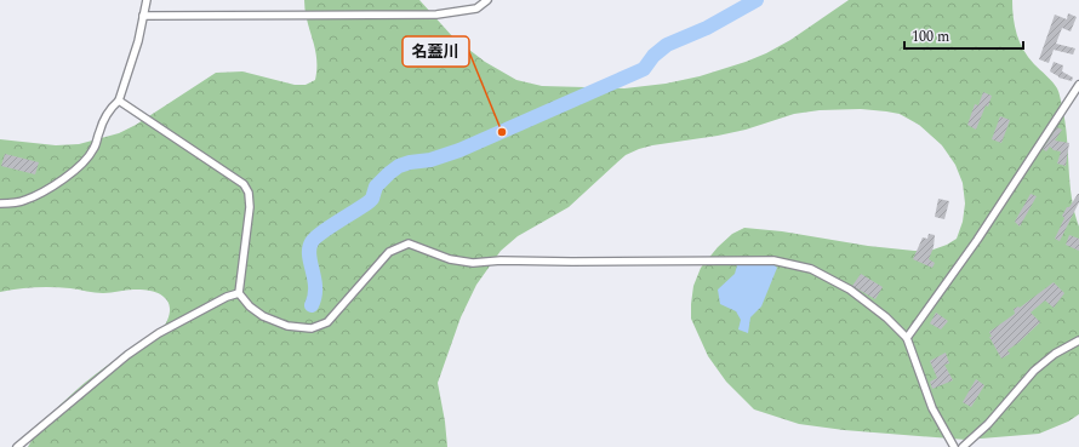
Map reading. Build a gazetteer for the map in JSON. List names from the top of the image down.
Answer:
{
  "places": ["名蓋川"],
  "scale_bar": "100 m"
}
